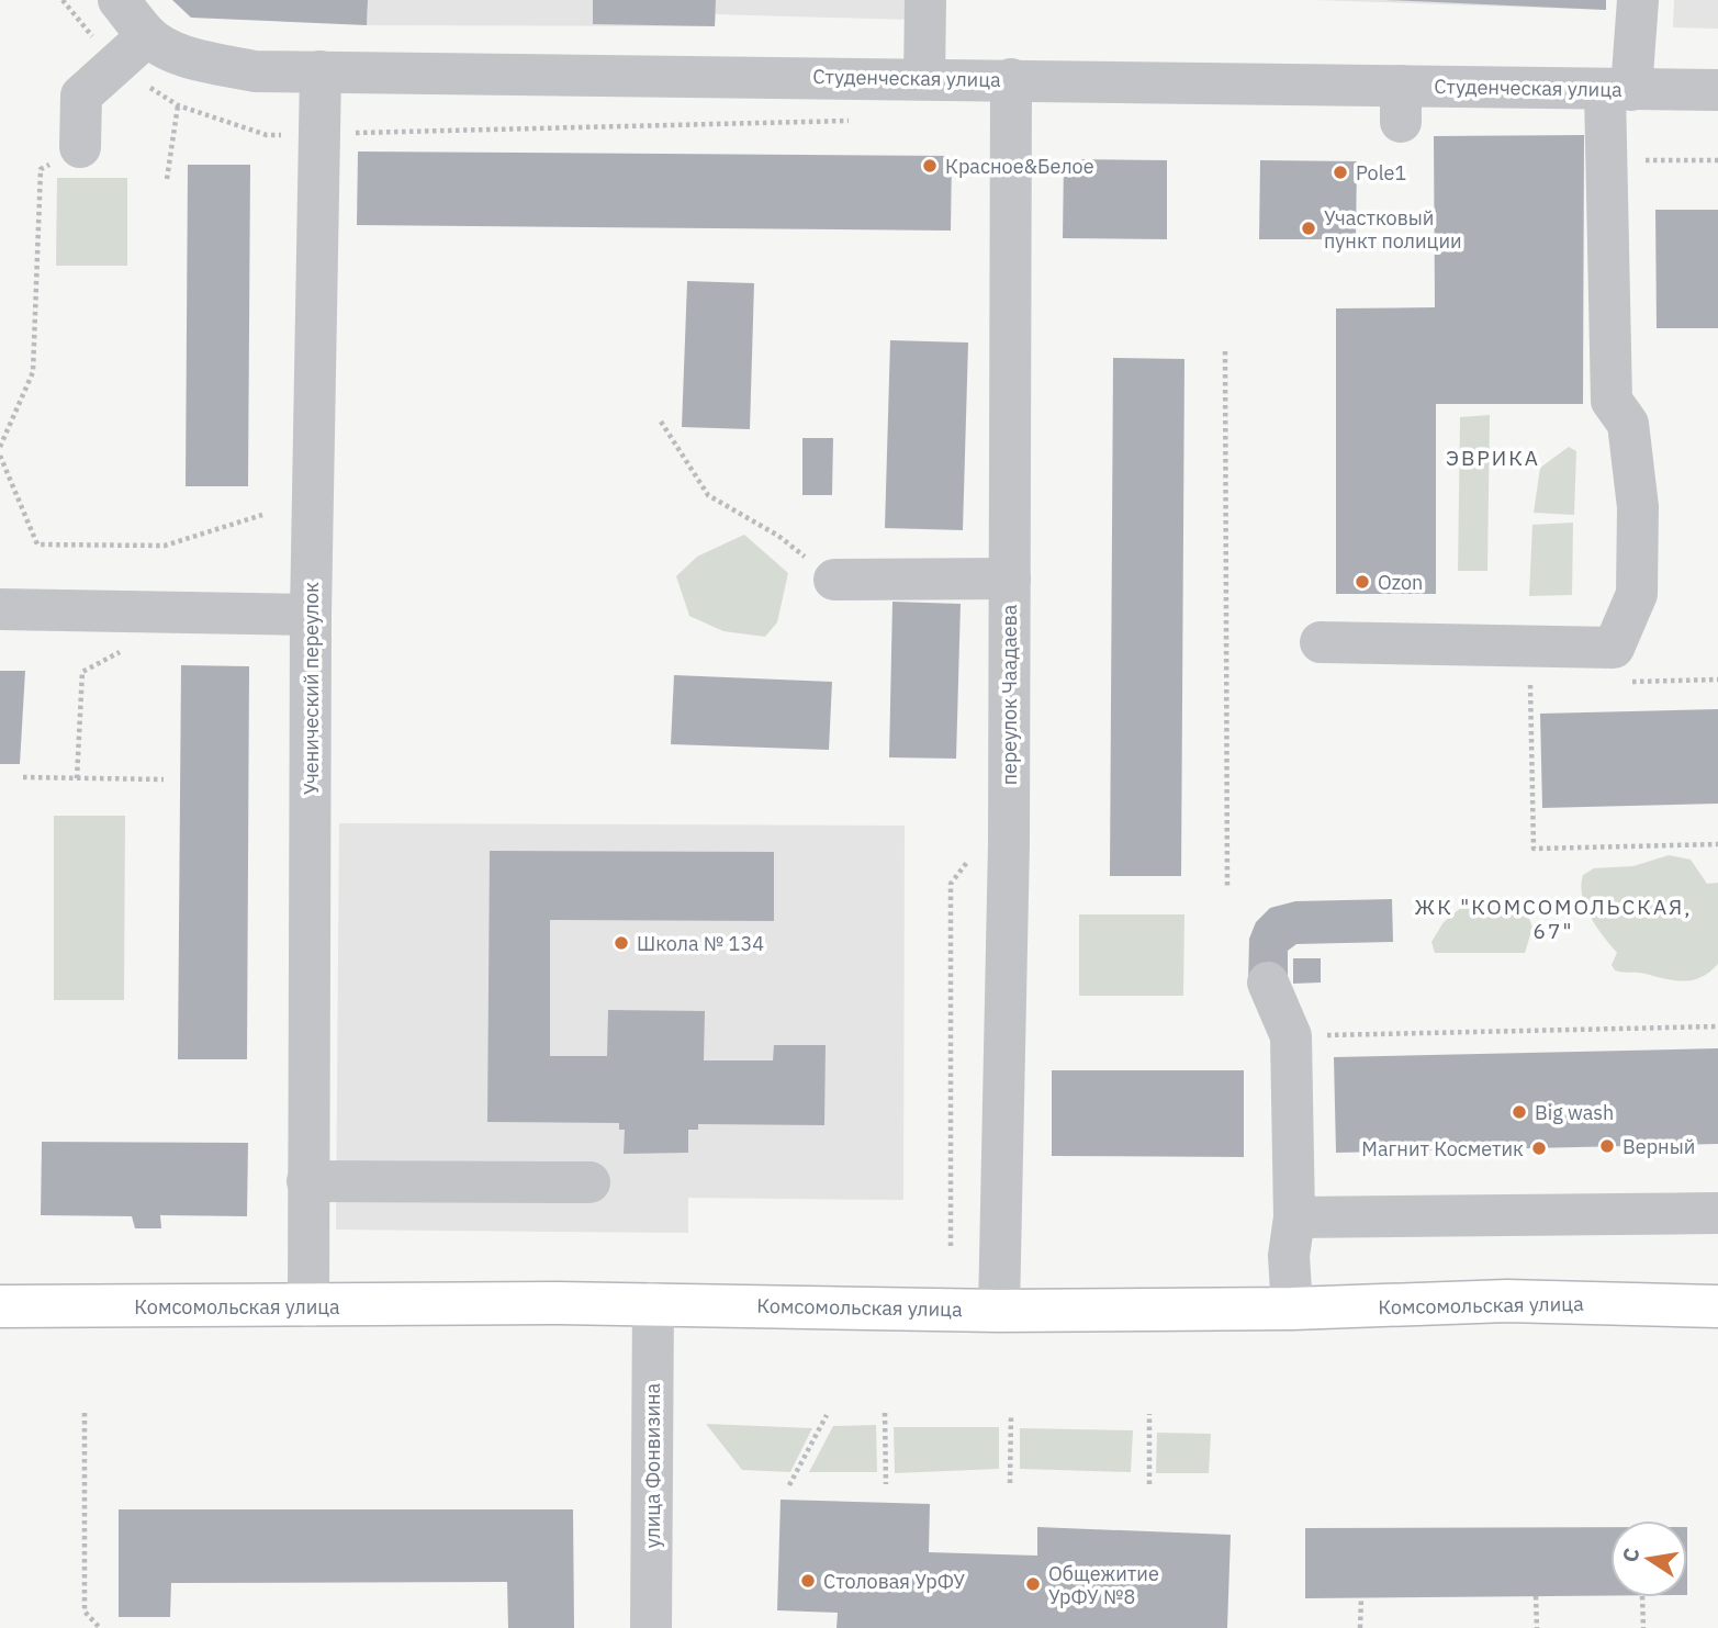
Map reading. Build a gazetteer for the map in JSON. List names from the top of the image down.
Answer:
{
  "streets": {
    "main road": ["Комсомольская улица"],
    "street": [
      "Студенческая улица",
      "Ученический переулок",
      "переулок Чаадаева",
      "улица Фонвизина"
    ]
  },
  "crossings": [
    ["Студенческая улица", "Ученический переулок"],
    ["Студенческая улица", "переулок Чаадаева"],
    ["Ученический переулок", "Комсомольская улица"],
    ["переулок Чаадаева", "Комсомольская улица"],
    ["Комсомольская улица", "улица Фонвизина"]
  ],
  "districts": ["ЭВРИКА", "ЖК \"КОМСОМОЛЬСКАЯ, 67\""],
  "places": [
    "Красное&Белое",
    "Pole1",
    "Участковый пункт полиции",
    "Ozon",
    "Школа № 134",
    "Big wash",
    "Верный",
    "Магнит Косметик",
    "Столовая УрФУ",
    "Общежитие УрФУ №8"
  ],
  "north": "left"
}
